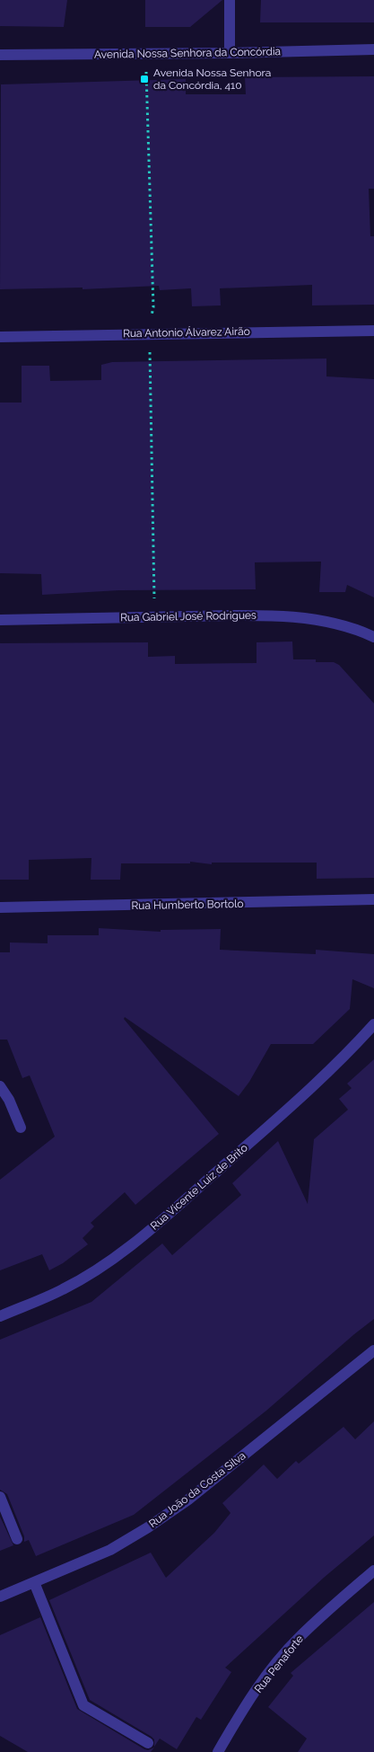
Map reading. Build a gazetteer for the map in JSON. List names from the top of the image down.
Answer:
{
  "streets": {
    "street": [
      "Avenida Nossa Senhora da Concórdia",
      "Rua Antonio Álvarez Airão",
      "Rua Gabriel José Rodrigues",
      "Rua Humberto Bortolo",
      "Rua Vicente Luiz de Brito",
      "Rua João da Costa Silva",
      "Rua Penaforte"
    ]
  },
  "places": {
    "transit": ["Avenida Nossa Senhora da Concórdia, 410"]
  }
}
